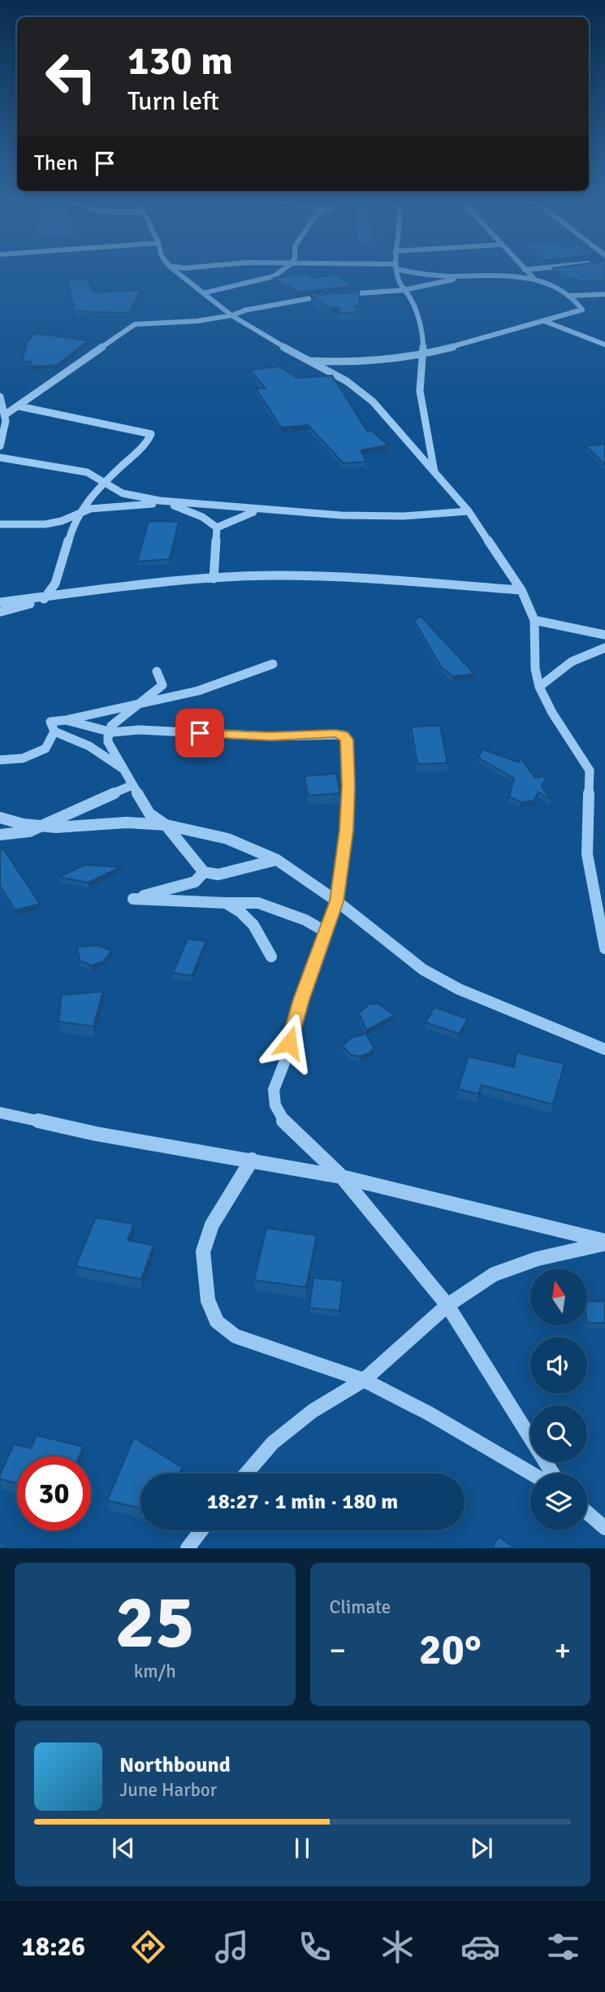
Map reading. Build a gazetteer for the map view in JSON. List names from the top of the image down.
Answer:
{
  "north": "top",
  "page": {
    "turn": ["130 m", "Turn left"],
    "then": "Then",
    "limit": "30",
    "trip": "18:27 · 1 min · 180 m",
    "tile": [
      ["25", "km/h"],
      "Climate"
    ],
    "heat": ["−", "20°", "+"],
    "song": ["Northbound", "June Harbor"],
    "tabs": "18:26"
  }
}
